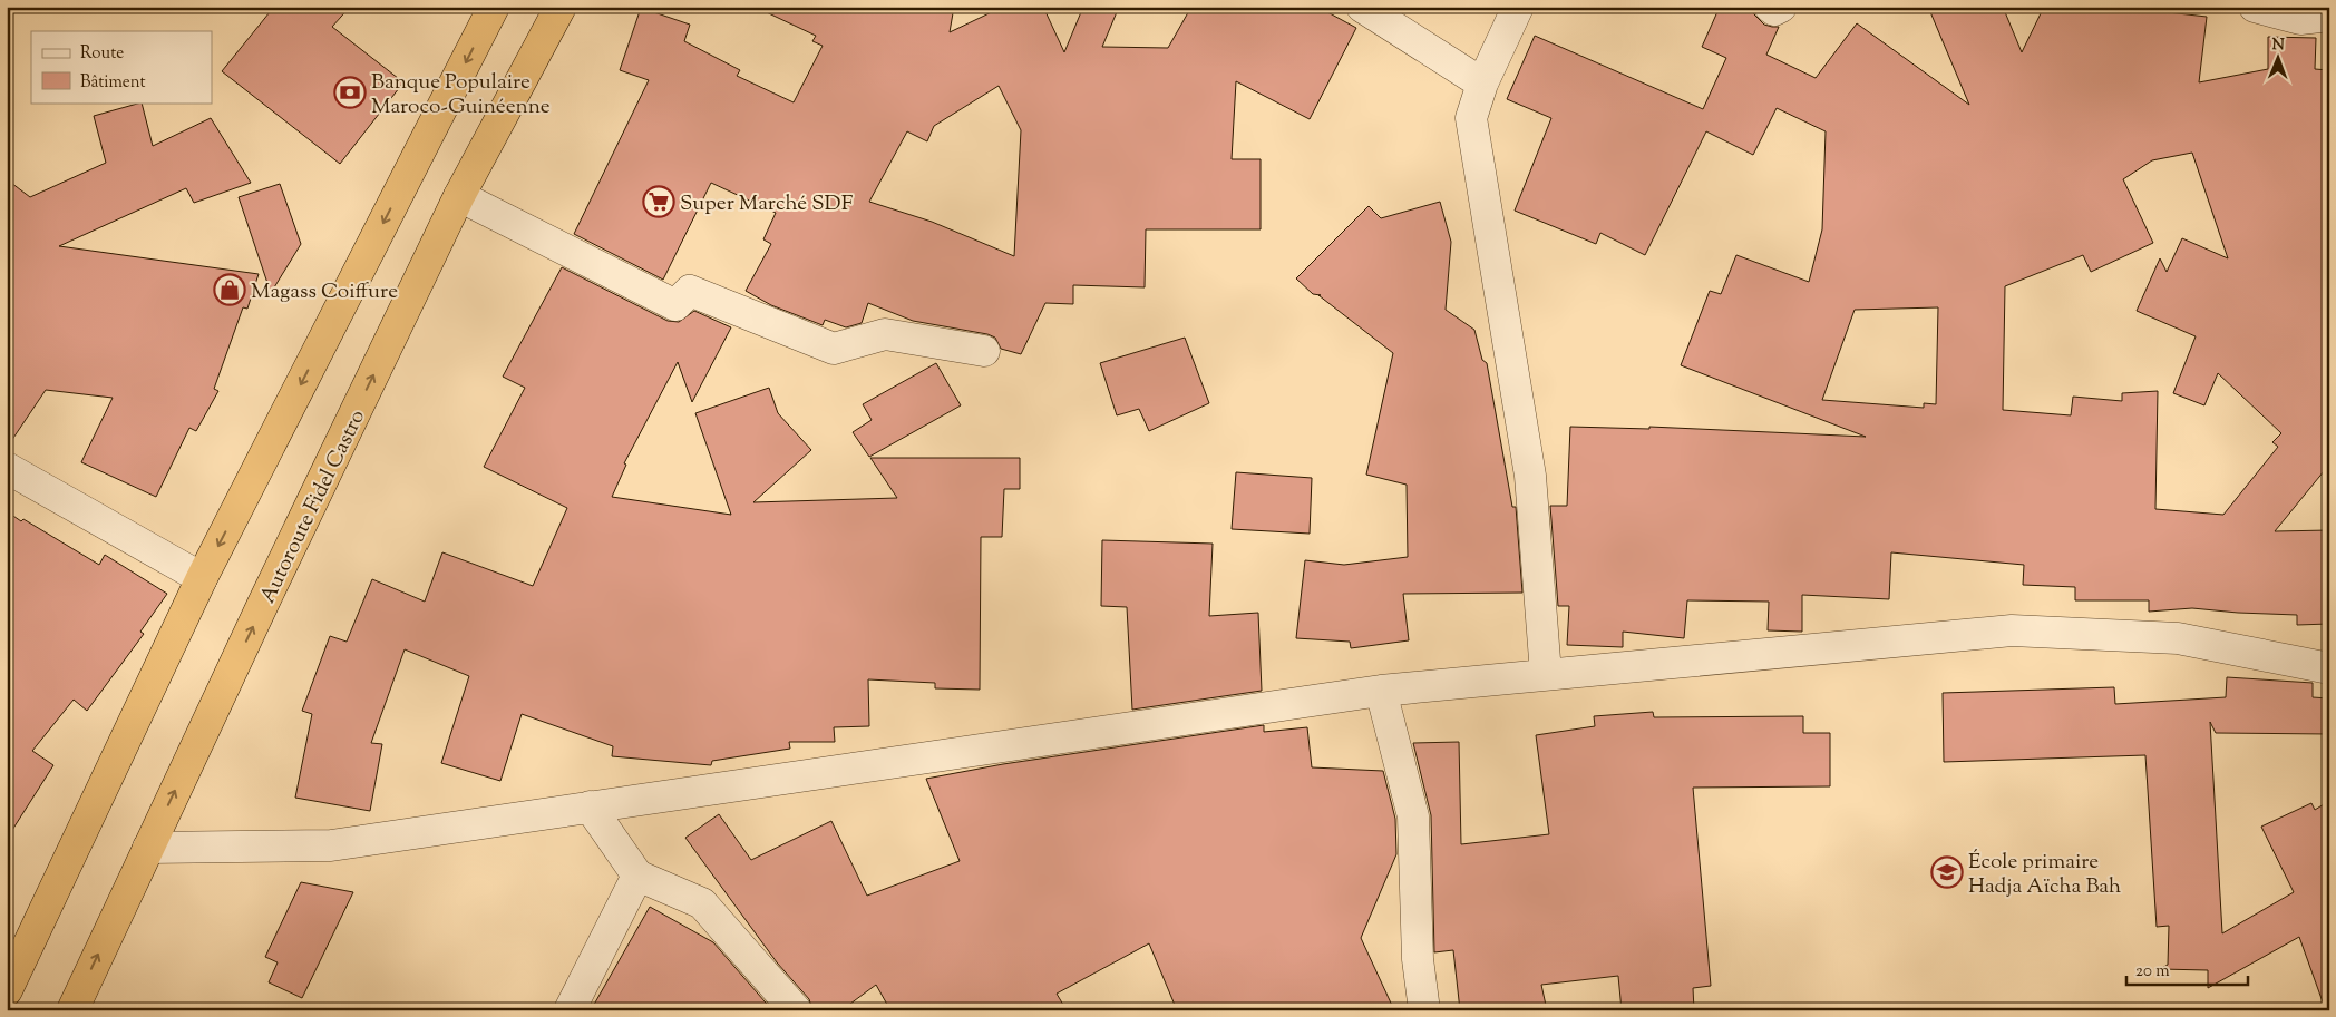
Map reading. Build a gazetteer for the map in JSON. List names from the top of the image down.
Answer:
{
  "streets": {
    "highway": ["Autoroute Fidel Castro"]
  },
  "places": {
    "bank": ["Banque Populaire Maroco-Guinéenne"],
    "supermarket": ["Super Marché SDF"],
    "shop": ["Magass Coiffure"],
    "school or university": ["École primaire Hadja Aïcha Bah"]
  },
  "legend": ["Route", "Bâtiment"],
  "scale_bar": "20 m",
  "north": "top"
}
